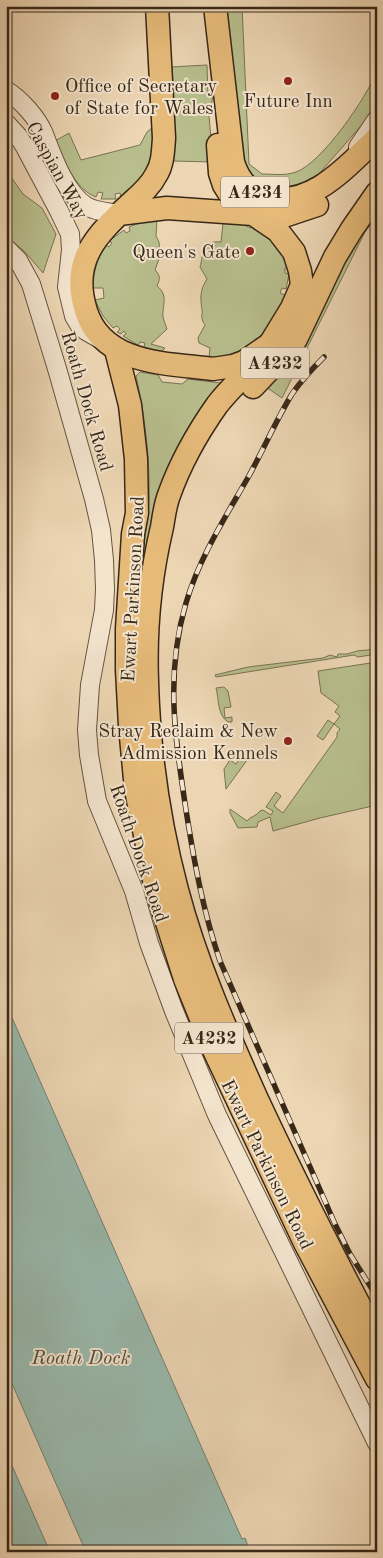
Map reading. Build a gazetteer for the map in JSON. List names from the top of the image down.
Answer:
{
  "streets": {
    "main road": ["A4234", "A4232", "Ewart Parkinson Road"],
    "street": ["Caspian Way", "Roath Dock Road"]
  },
  "crossings": [
    ["Caspian Way", "Ewart Parkinson Road"],
    ["A4232", "Ewart Parkinson Road"]
  ],
  "water": ["Roath Dock"],
  "places": [
    "Future Inn",
    "Office of Secretary of State for Wales",
    "Queen's Gate",
    "Stray Reclaim & New Admission Kennels"
  ]
}
